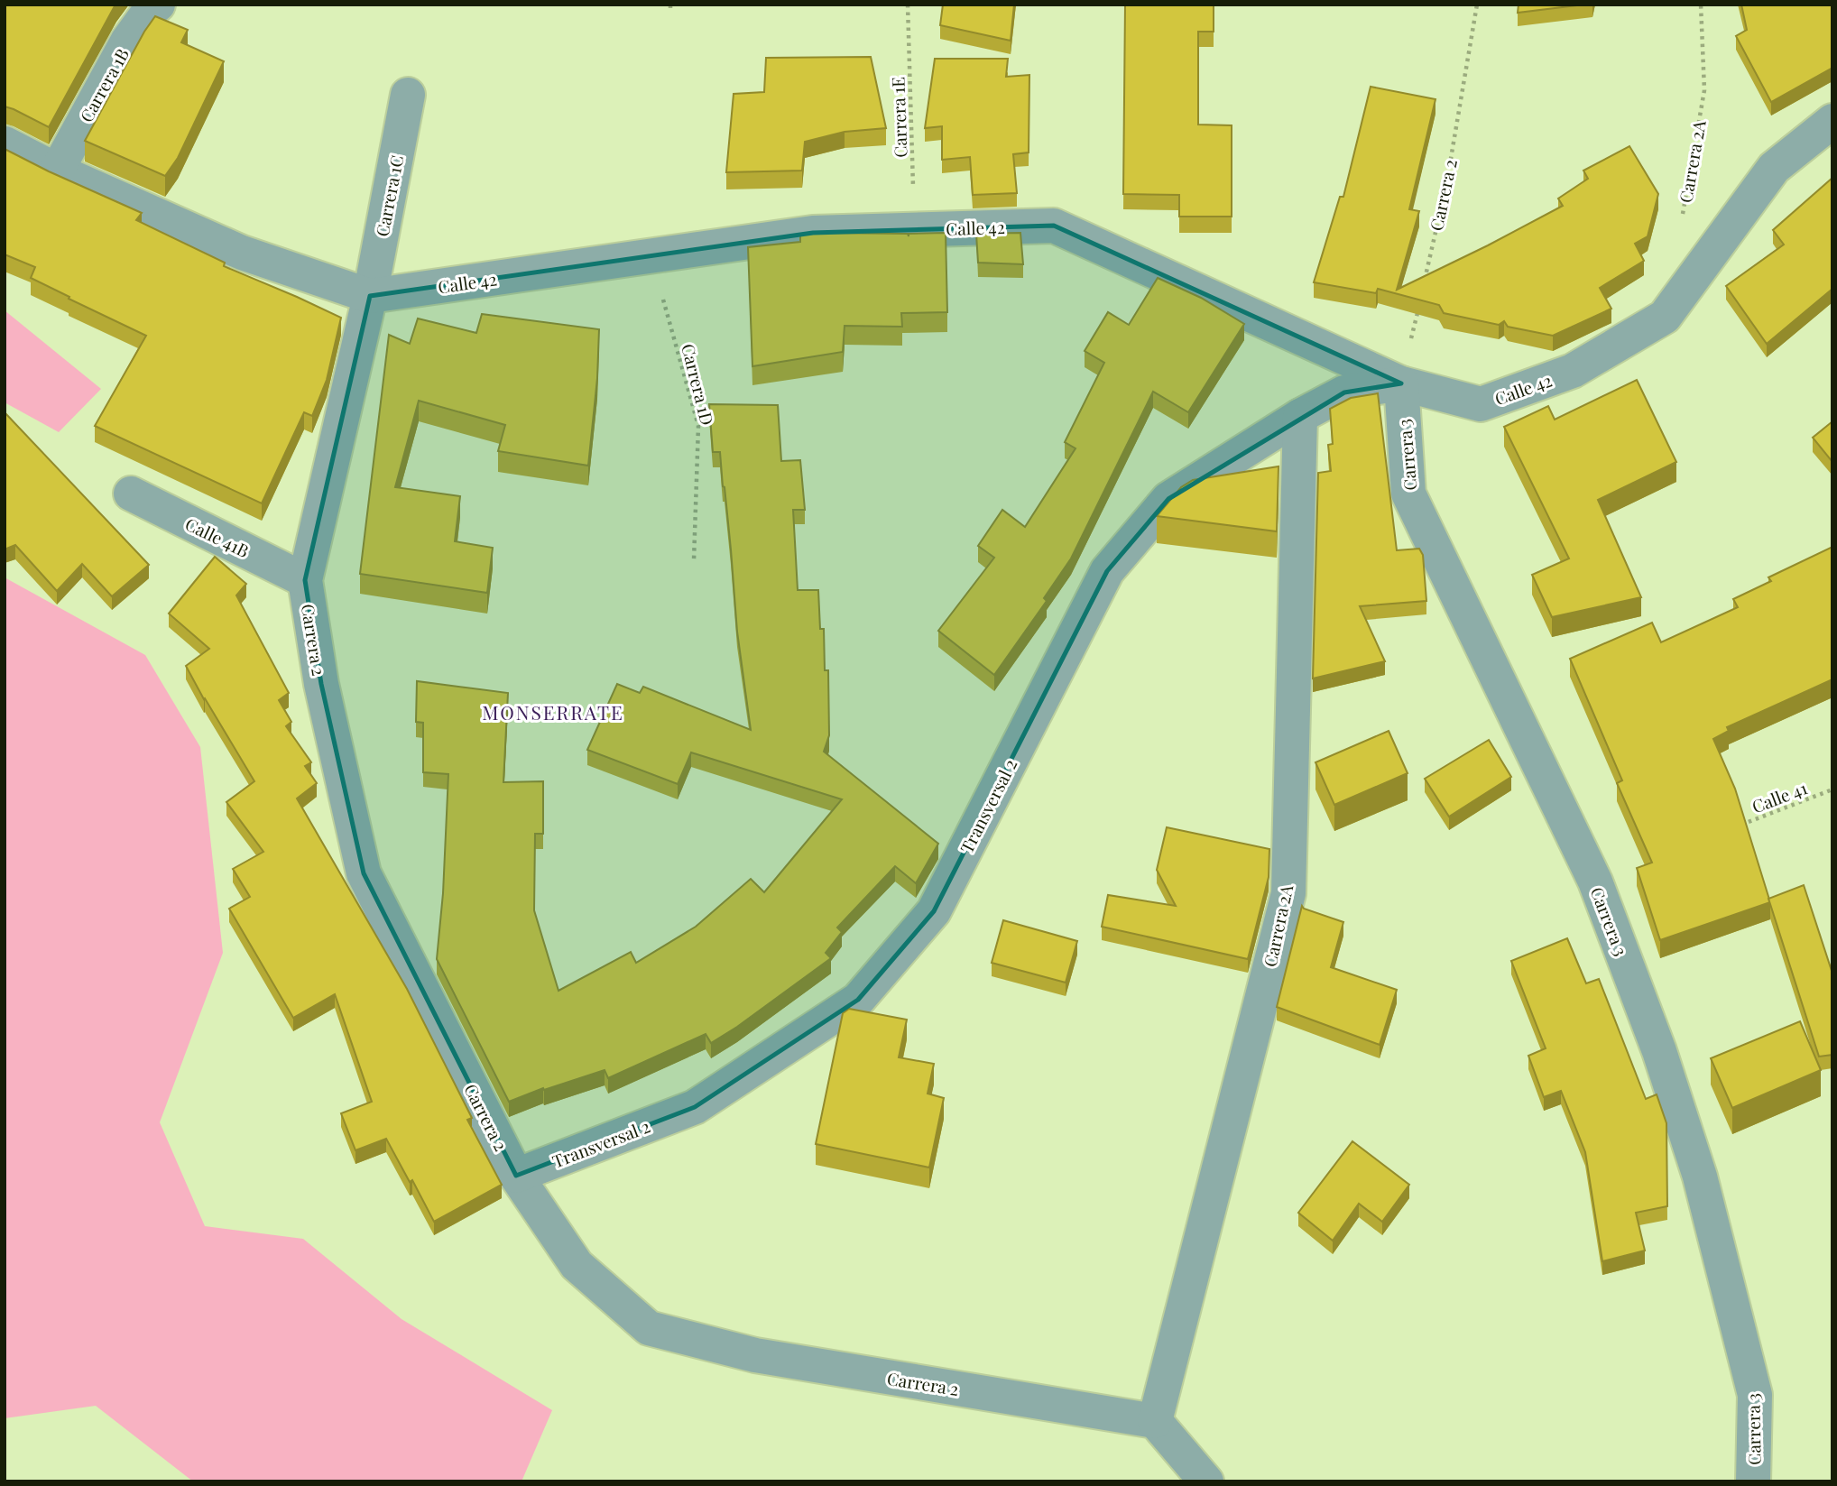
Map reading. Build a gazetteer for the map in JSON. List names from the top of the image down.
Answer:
{
  "streets": {
    "street": [
      "Carrera 1B",
      "Carrera 2A",
      "Carrera 2",
      "Carrera 1C",
      "Calle 42",
      "Carrera 3",
      "Calle 41B",
      "Transversal 2"
    ],
    "path": ["Carrera 1E", "Carrera 1D", "Calle 41"]
  },
  "crossings": [
    ["Carrera 1B", "Calle 42"],
    ["Carrera 1E", "Calle 42"],
    ["Carrera 2A", "Carrera 2"],
    ["Carrera 2A", "Transversal 2"],
    ["Carrera 2", "Carrera 1C"],
    ["Carrera 2", "Calle 42"],
    ["Carrera 2", "Calle 41B"],
    ["Carrera 2", "Transversal 2"],
    ["Carrera 1C", "Calle 42"],
    ["Calle 42", "Carrera 1D"],
    ["Calle 42", "Carrera 3"],
    ["Calle 42", "Transversal 2"],
    ["Carrera 3", "Transversal 2"]
  ],
  "districts": ["MONSERRATE"]
}
